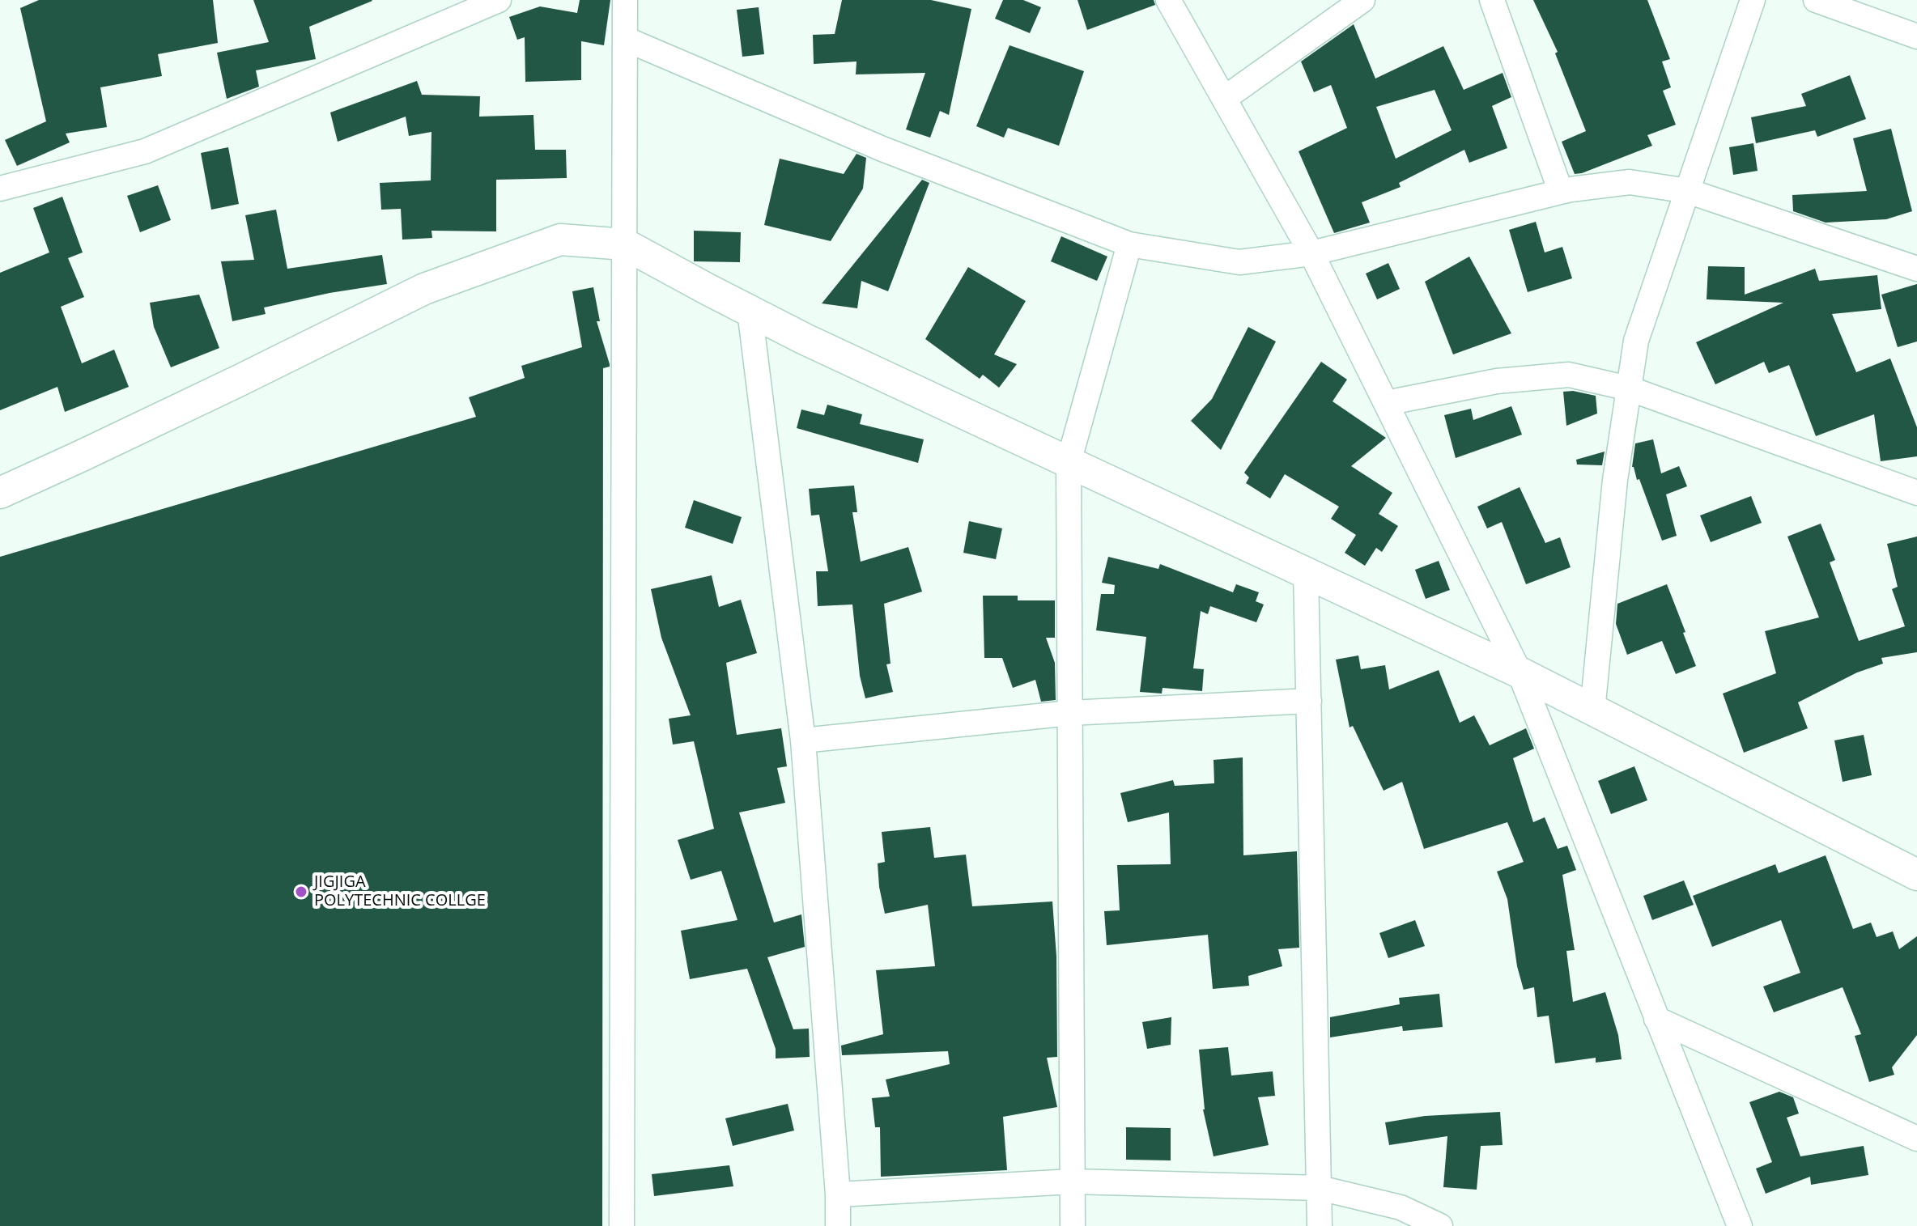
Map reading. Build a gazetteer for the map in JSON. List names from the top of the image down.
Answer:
{
  "places": ["JIGJIGA POLYTECHNIC COLLGE"]
}
